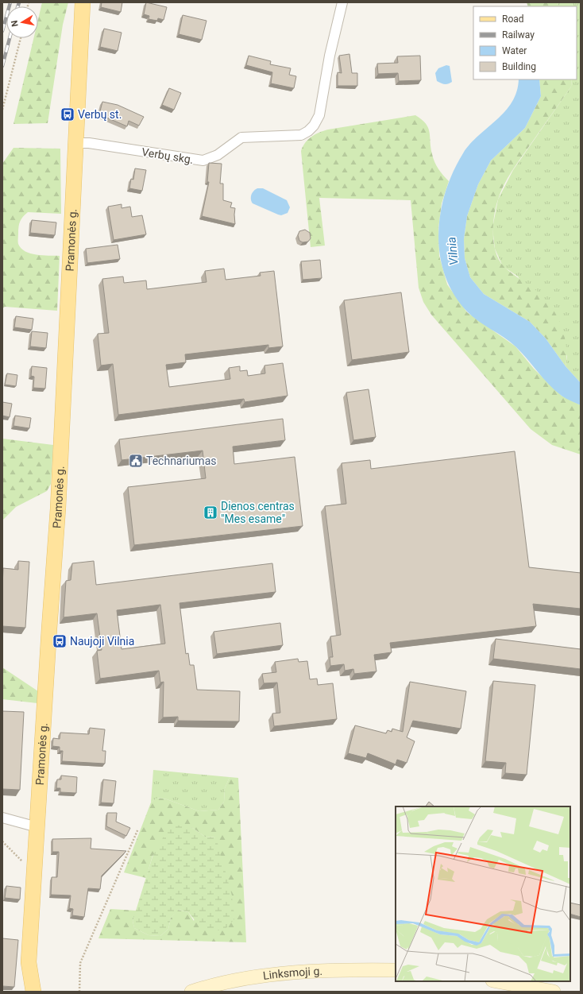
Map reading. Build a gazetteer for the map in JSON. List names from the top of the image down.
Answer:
{
  "streets": {
    "main road": ["Pramonės g.", "Linksmoji g."],
    "street": ["Verbų skg."]
  },
  "crossings": [
    ["Verbų skg.", "Pramonės g."]
  ],
  "water": ["Vilnia"],
  "places": {
    "bus stop": ["Verbų st.", "Naujoji Vilnia"],
    "public building": ["Technariumas"],
    "building": ["Dienos centras \"Mes esame\""]
  },
  "legend": [
    "Road",
    "Railway",
    "Water",
    "Building"
  ],
  "north": "left"
}
